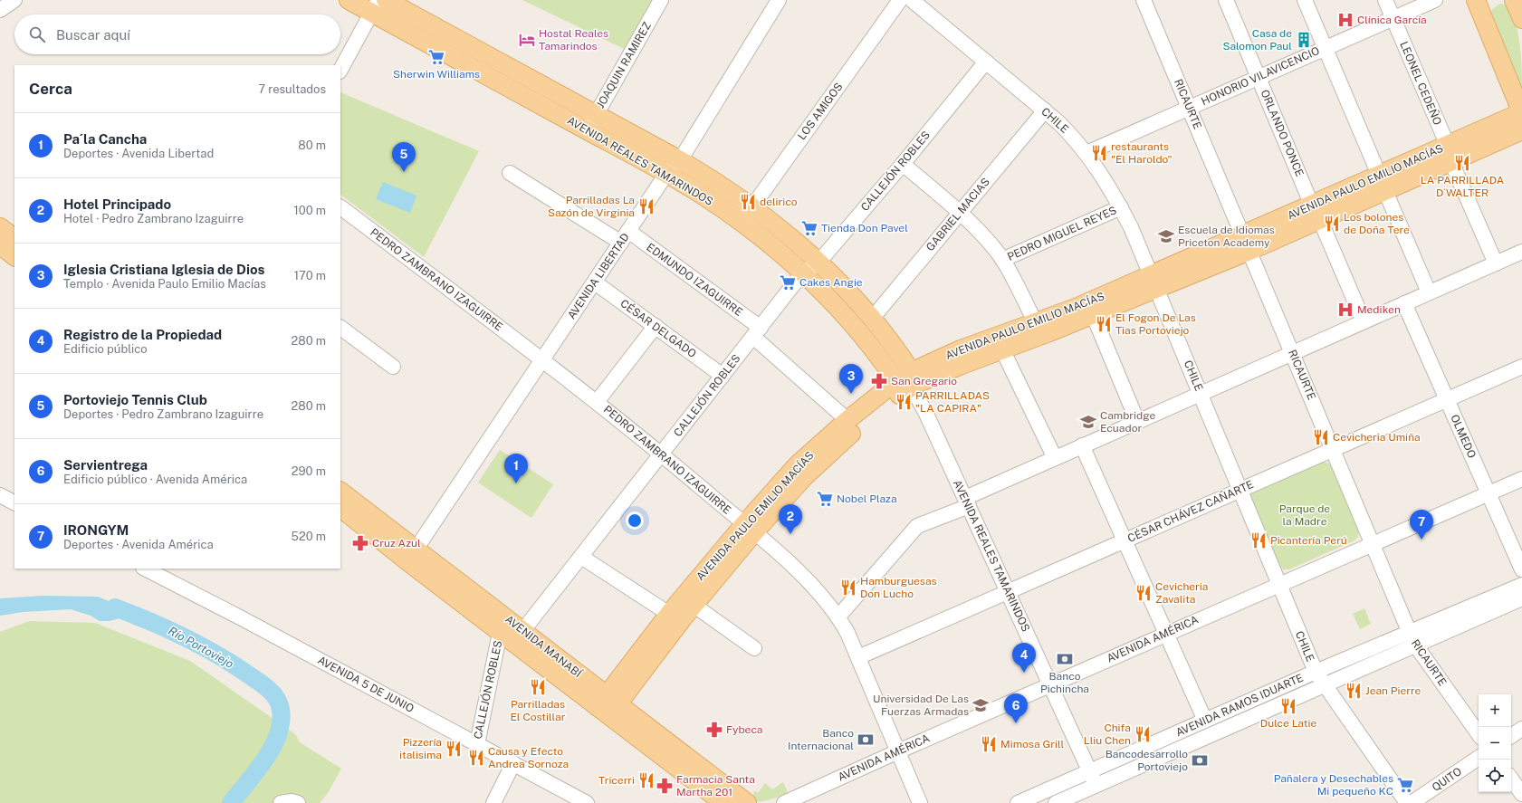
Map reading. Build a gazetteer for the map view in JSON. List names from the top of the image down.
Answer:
{
  "streets": {
    "main road": ["AVENIDA REALES TAMARINDOS", "AVENIDA PAULO EMILIO MACÍAS", "AVENIDA MANABÍ"],
    "street": [
      "JOAQUIN RAMIREZ",
      "HONORIO VILAVICENCIO",
      "LEONEL CEDEÑO",
      "RICAURTE",
      "LOS AMIGOS",
      "CHILE",
      "ORLANDO PONCE",
      "CALLEJÓN ROBLES",
      "GABRIEL MACIAS",
      "PEDRO MIGUEL REYES",
      "AVENIDA LIBERTAD",
      "PEDRO ZAMBRANO IZAGUIRRE",
      "EDMUNDO IZAGUIRRE",
      "CÉSAR DELGADO",
      "OLMEDO",
      "CÉSAR CHÁVEZ CAÑARTE",
      "AVENIDA AMÉRICA",
      "AVENIDA 5 DE JUNIO",
      "AVENIDA RAMOS IDUARTE",
      "QUITO"
    ]
  },
  "crossings": [
    ["JOAQUIN RAMIREZ", "AVENIDA REALES TAMARINDOS"],
    ["HONORIO VILAVICENCIO", "LEONEL CEDEÑO"],
    ["HONORIO VILAVICENCIO", "RICAURTE"],
    ["HONORIO VILAVICENCIO", "CHILE"],
    ["HONORIO VILAVICENCIO", "ORLANDO PONCE"],
    ["LEONEL CEDEÑO", "AVENIDA PAULO EMILIO MACÍAS"],
    ["RICAURTE", "AVENIDA PAULO EMILIO MACÍAS"],
    ["RICAURTE", "CÉSAR CHÁVEZ CAÑARTE"],
    ["RICAURTE", "AVENIDA AMÉRICA"],
    ["RICAURTE", "AVENIDA RAMOS IDUARTE"],
    ["LOS AMIGOS", "AVENIDA REALES TAMARINDOS"],
    ["CHILE", "CALLEJÓN ROBLES"],
    ["CHILE", "AVENIDA PAULO EMILIO MACÍAS"],
    ["CHILE", "GABRIEL MACIAS"],
    ["CHILE", "PEDRO MIGUEL REYES"],
    ["CHILE", "CÉSAR CHÁVEZ CAÑARTE"],
    ["CHILE", "AVENIDA AMÉRICA"],
    ["CHILE", "AVENIDA RAMOS IDUARTE"],
    ["ORLANDO PONCE", "AVENIDA PAULO EMILIO MACÍAS"],
    ["AVENIDA REALES TAMARINDOS", "CALLEJÓN ROBLES"],
    ["AVENIDA REALES TAMARINDOS", "AVENIDA PAULO EMILIO MACÍAS"],
    ["AVENIDA REALES TAMARINDOS", "GABRIEL MACIAS"],
    ["AVENIDA REALES TAMARINDOS", "AVENIDA LIBERTAD"],
    ["AVENIDA REALES TAMARINDOS", "CÉSAR CHÁVEZ CAÑARTE"],
    ["AVENIDA REALES TAMARINDOS", "AVENIDA AMÉRICA"],
    ["AVENIDA REALES TAMARINDOS", "AVENIDA RAMOS IDUARTE"],
    ["CALLEJÓN ROBLES", "PEDRO ZAMBRANO IZAGUIRRE"],
    ["CALLEJÓN ROBLES", "EDMUNDO IZAGUIRRE"],
    ["CALLEJÓN ROBLES", "CÉSAR DELGADO"],
    ["CALLEJÓN ROBLES", "AVENIDA MANABÍ"],
    ["CALLEJÓN ROBLES", "AVENIDA 5 DE JUNIO"],
    ["AVENIDA PAULO EMILIO MACÍAS", "PEDRO ZAMBRANO IZAGUIRRE"],
    ["AVENIDA PAULO EMILIO MACÍAS", "EDMUNDO IZAGUIRRE"],
    ["AVENIDA PAULO EMILIO MACÍAS", "AVENIDA MANABÍ"],
    ["AVENIDA LIBERTAD", "PEDRO ZAMBRANO IZAGUIRRE"],
    ["AVENIDA LIBERTAD", "EDMUNDO IZAGUIRRE"],
    ["AVENIDA LIBERTAD", "CÉSAR DELGADO"],
    ["AVENIDA LIBERTAD", "AVENIDA MANABÍ"],
    ["PEDRO ZAMBRANO IZAGUIRRE", "CÉSAR CHÁVEZ CAÑARTE"],
    ["PEDRO ZAMBRANO IZAGUIRRE", "AVENIDA AMÉRICA"],
    ["OLMEDO", "CÉSAR CHÁVEZ CAÑARTE"],
    ["OLMEDO", "AVENIDA AMÉRICA"]
  ],
  "water": ["Río Portoviejo"],
  "parks": ["Parque de la Madre"],
  "places": {
    "hospital": ["Clínica García", "Mediken"],
    "hotel": ["Hostal Reales Tamarindos"],
    "building": ["Casa de Salomon Paul"],
    "supermarket": [
      "Sherwin Williams",
      "Tienda Don Pavel",
      "Cakes Angie",
      "Nobel Plaza",
      "Pañalera y Desechables Mi pequeño KC"
    ],
    "restaurant": [
      "restaurants \"El Haroldo\"",
      "LA PARRILLADA D´WALTER",
      "delirico",
      "Parrilladas La Sazón de Virginia",
      "Los bolones de Doña Tere",
      "El Fogon De Las Tias Portoviejo",
      "PARRILLADAS \"LA CAPIRA\"",
      "Cevicheria Umiña",
      "Picantería Perú",
      "Hamburguesas Don Lucho",
      "Cevicheria Zavalita",
      "Parrilladas El Costillar",
      "Jean Pierre",
      "Dulce Latie",
      "Chifa Lliu Chen",
      "Mimosa Grill",
      "Pizzería italisima",
      "Causa y Efecto Andrea Sornoza",
      "Tricerri"
    ],
    "school or university": ["Escuela de Idiomas Priceton Academy", "Cambridge Ecuador", "Universidad De Las Fuerzas Armadas"],
    "pharmacy": [
      "San Gregario",
      "Cruz Azul",
      "Fybeca",
      "Farmacia Santa Martha 201"
    ],
    "bank": ["Banco Pichincha", "Banco Internacional", "Bancodesarrollo Portoviejo"]
  },
  "page": {
    "search": "Buscar aquí",
    "heading": ["Cerca", "7 resultados"],
    "list": [
      {
        "mark": "1",
        "name": "Pa´la Cancha",
        "note": "Deportes · Avenida Libertad",
        "value": "80 m"
      },
      {
        "mark": "2",
        "name": "Hotel Principado",
        "note": "Hotel · Pedro Zambrano Izaguirre",
        "value": "100 m"
      },
      {
        "mark": "3",
        "name": "Iglesia Cristiana Iglesia de Dios",
        "note": "Templo · Avenida Paulo Emilio Macías",
        "value": "170 m"
      },
      {
        "mark": "4",
        "name": "Registro de la Propiedad",
        "note": "Edificio público",
        "value": "280 m"
      },
      {
        "mark": "5",
        "name": "Portoviejo Tennis Club",
        "note": "Deportes · Pedro Zambrano Izaguirre",
        "value": "280 m"
      },
      {
        "mark": "6",
        "name": "Servientrega",
        "note": "Edificio público · Avenida América",
        "value": "290 m"
      },
      {
        "mark": "7",
        "name": "IRONGYM",
        "note": "Deportes · Avenida América",
        "value": "520 m"
      }
    ],
    "pins": [
      "5",
      "3",
      "1",
      "2",
      "7",
      "4",
      "6"
    ],
    "map_buttons": ["+", "−"]
  }
}
